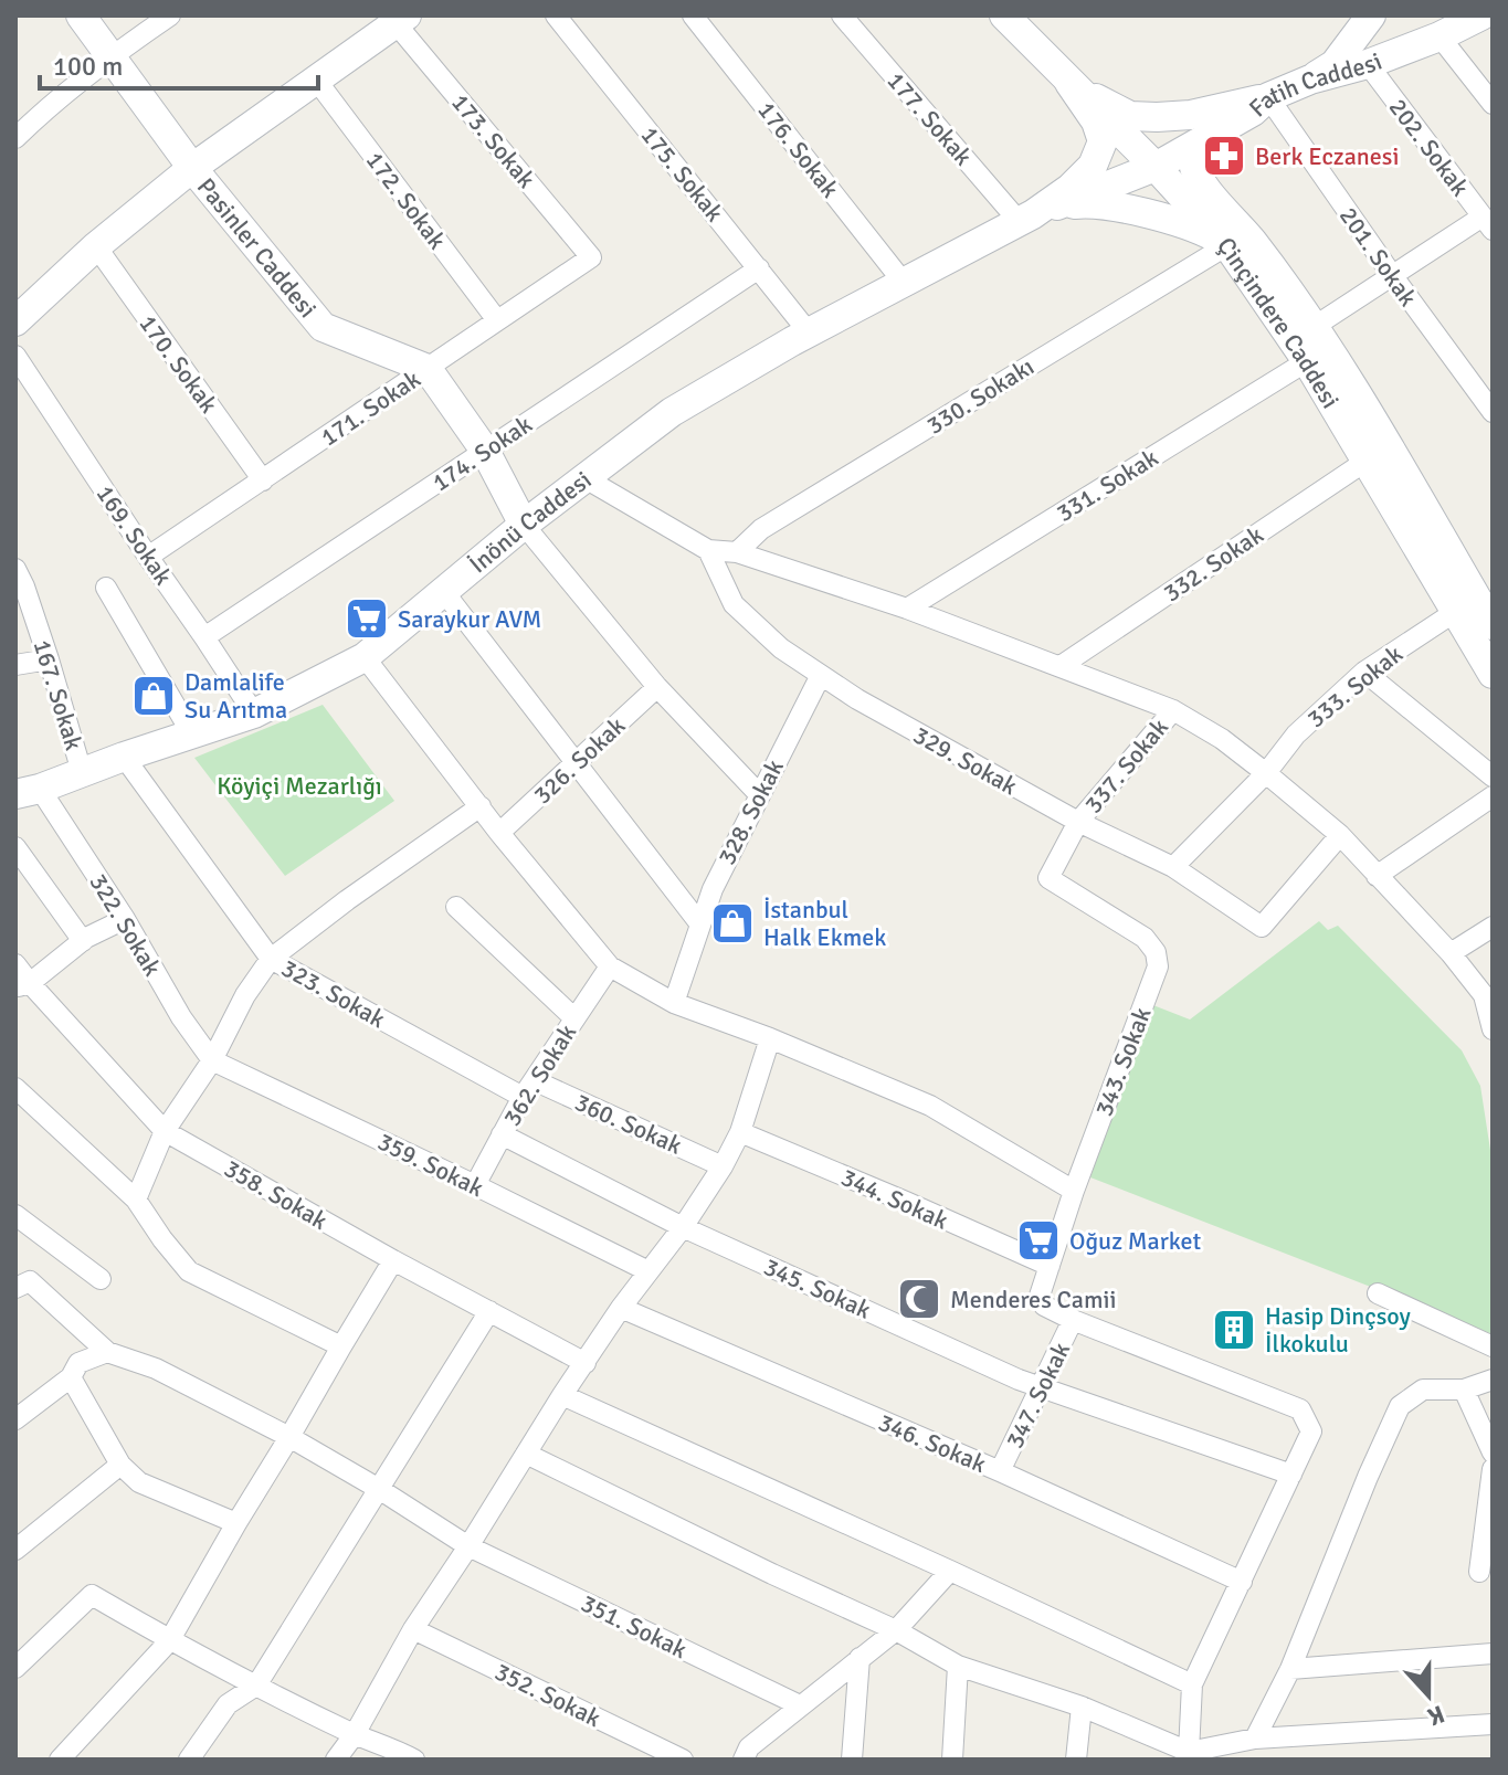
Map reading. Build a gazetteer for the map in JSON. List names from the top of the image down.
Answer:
{
  "streets": {
    "main road": [
      "Fatih Caddesi",
      "Pasinler Caddesi",
      "Çinçindere Caddesi",
      "İnönü Caddesi"
    ],
    "street": [
      "177. Sokak",
      "173. Sokak",
      "202. Sokak",
      "176. Sokak",
      "175. Sokak",
      "172. Sokak",
      "201. Sokak",
      "170. Sokak",
      "330. Sokakı",
      "171. Sokak",
      "174. Sokak",
      "331. Sokak",
      "169. Sokak",
      "332. Sokak",
      "333. Sokak",
      "167. Sokak",
      "326. Sokak",
      "329. Sokak",
      "337. Sokak",
      "328. Sokak",
      "322. Sokak",
      "323. Sokak",
      "343. Sokak",
      "362. Sokak",
      "360. Sokak",
      "359. Sokak",
      "358. Sokak",
      "344. Sokak",
      "345. Sokak",
      "347. Sokak",
      "346. Sokak",
      "351. Sokak",
      "352. Sokak"
    ]
  },
  "crossings": [
    ["Fatih Caddesi", "177. Sokak"],
    ["Fatih Caddesi", "202. Sokak"],
    ["Fatih Caddesi", "201. Sokak"],
    ["Fatih Caddesi", "Çinçindere Caddesi"],
    ["Fatih Caddesi", "İnönü Caddesi"],
    ["177. Sokak", "İnönü Caddesi"],
    ["173. Sokak", "171. Sokak"],
    ["176. Sokak", "İnönü Caddesi"],
    ["175. Sokak", "174. Sokak"],
    ["175. Sokak", "İnönü Caddesi"],
    ["172. Sokak", "171. Sokak"],
    ["Pasinler Caddesi", "171. Sokak"],
    ["Çinçindere Caddesi", "330. Sokakı"],
    ["Çinçindere Caddesi", "331. Sokak"],
    ["Çinçindere Caddesi", "332. Sokak"],
    ["Çinçindere Caddesi", "333. Sokak"],
    ["170. Sokak", "171. Sokak"],
    ["171. Sokak", "169. Sokak"],
    ["174. Sokak", "169. Sokak"],
    ["İnönü Caddesi", "169. Sokak"],
    ["İnönü Caddesi", "167. Sokak"],
    ["İnönü Caddesi", "322. Sokak"],
    ["İnönü Caddesi", "323. Sokak"],
    ["333. Sokak", "329. Sokak"],
    ["329. Sokak", "337. Sokak"],
    ["329. Sokak", "328. Sokak"],
    ["337. Sokak", "343. Sokak"],
    ["322. Sokak", "359. Sokak"],
    ["323. Sokak", "362. Sokak"],
    ["323. Sokak", "360. Sokak"],
    ["343. Sokak", "344. Sokak"],
    ["343. Sokak", "347. Sokak"],
    ["362. Sokak", "360. Sokak"],
    ["362. Sokak", "359. Sokak"],
    ["362. Sokak", "345. Sokak"],
    ["345. Sokak", "347. Sokak"],
    ["347. Sokak", "346. Sokak"]
  ],
  "parks": ["Köyiçi Mezarlığı"],
  "places": {
    "pharmacy": ["Berk Eczanesi"],
    "supermarket": ["Saraykur AVM", "Oğuz Market"],
    "shop": ["Damlalife Su Arıtma", "İstanbul Halk Ekmek"],
    "mosque": ["Menderes Camii"],
    "building": ["Hasip Dinçsoy İlkokulu"]
  },
  "scale_bar": "100 m",
  "north": "bottom"
}
